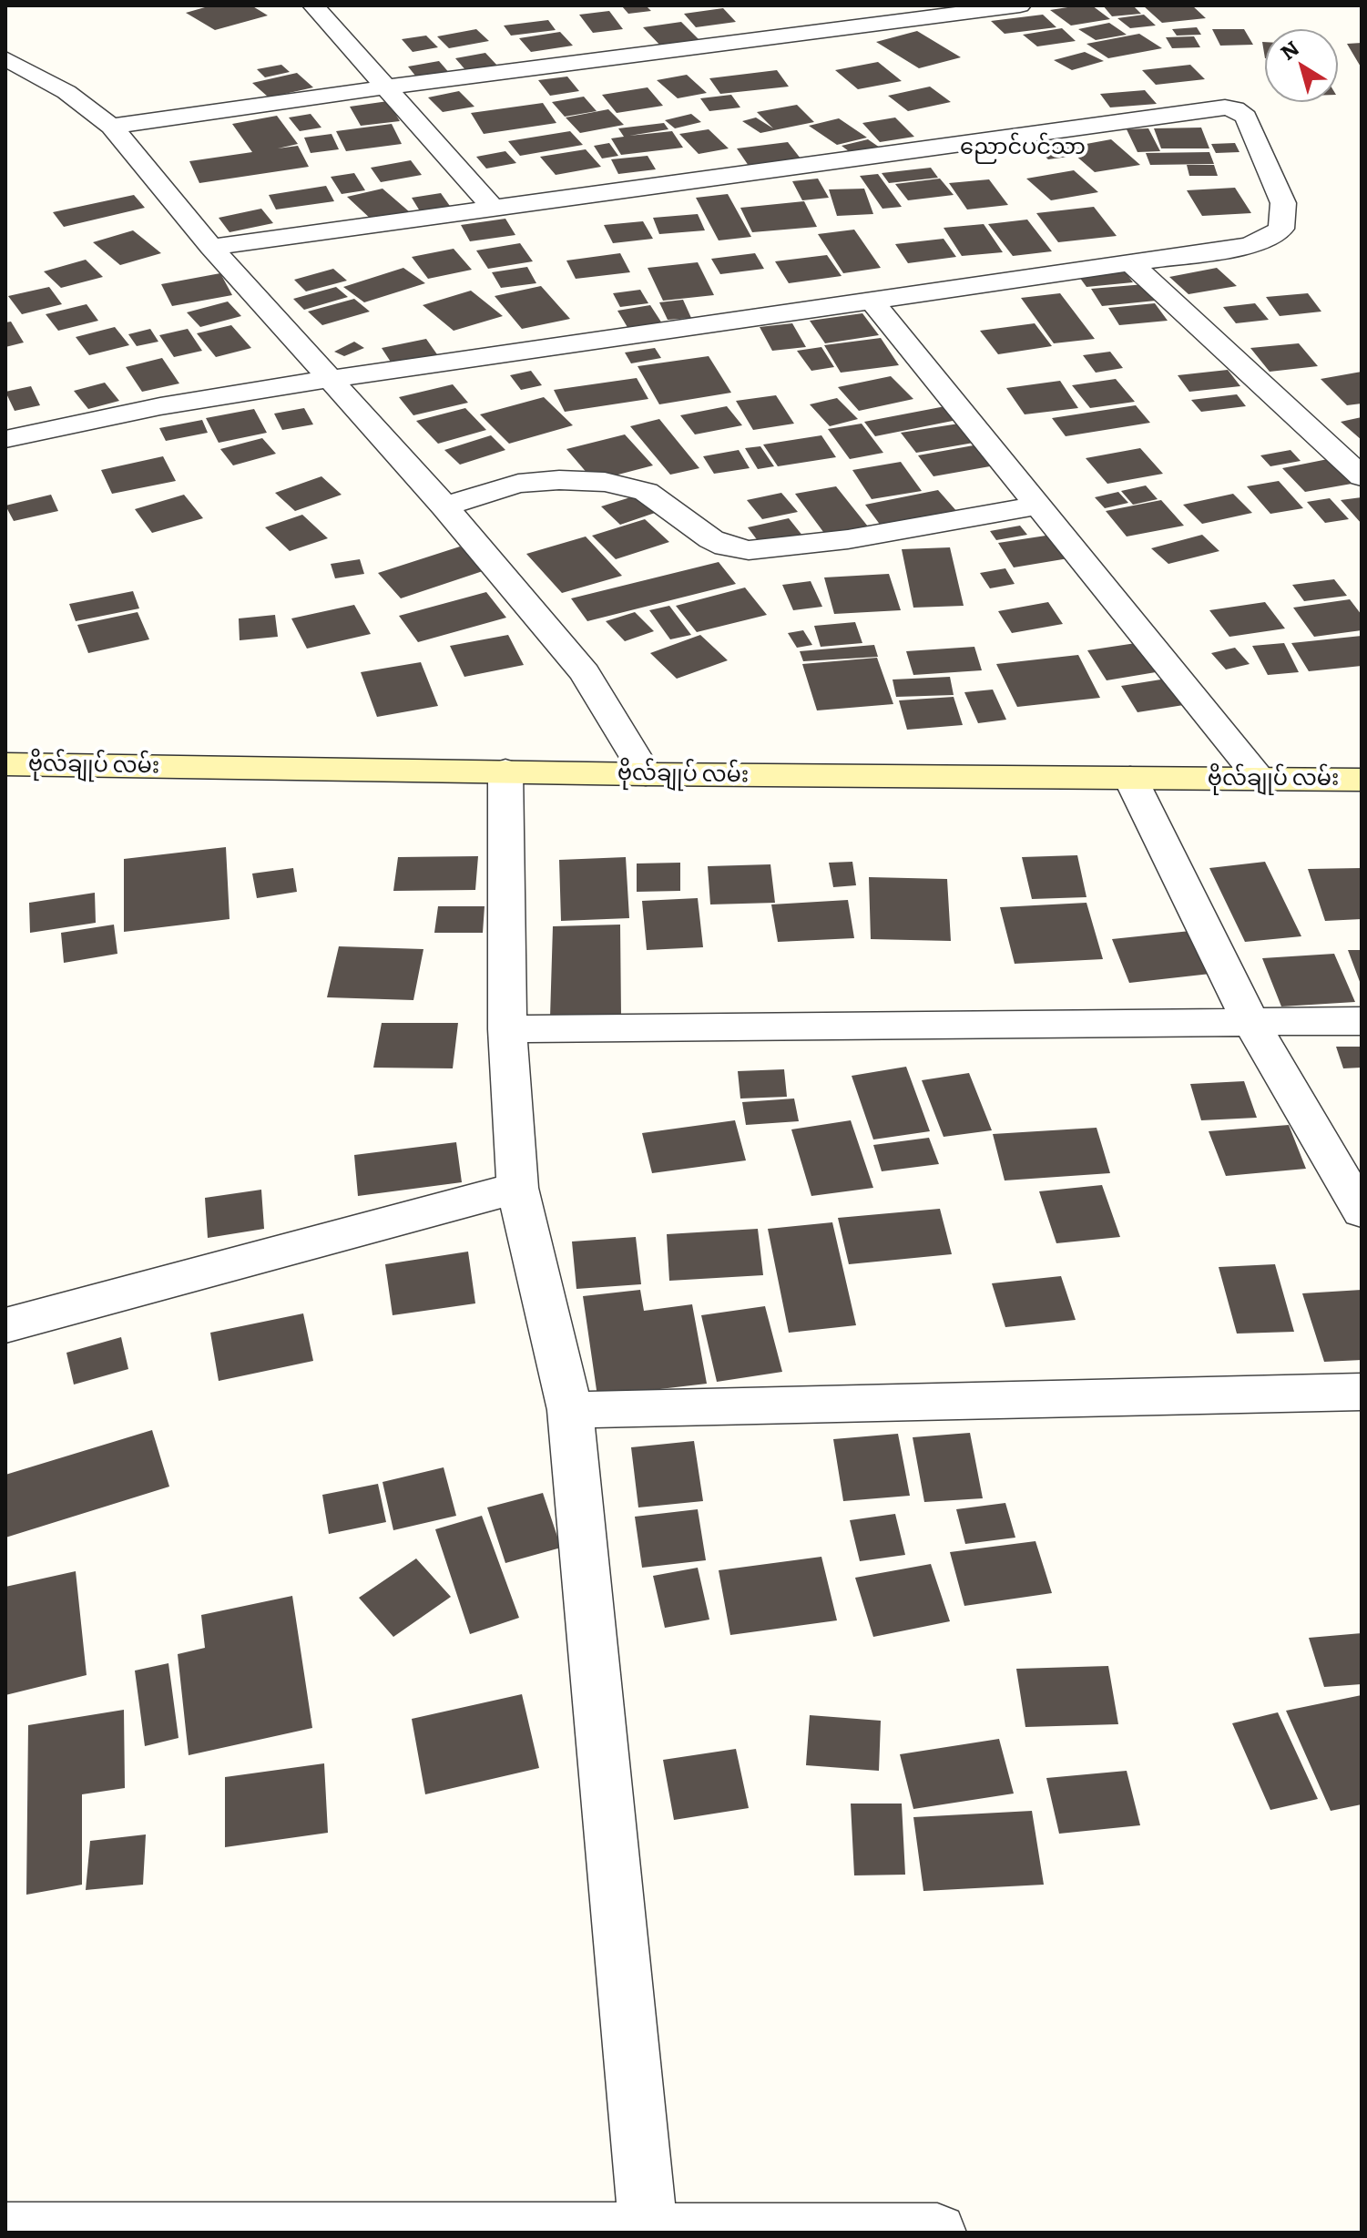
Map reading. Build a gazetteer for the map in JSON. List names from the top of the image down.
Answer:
{
  "streets": {
    "street": ["ဗိုလ်ချုပ် လမ်း"]
  },
  "districts": ["ညောင်ပင်သာ"],
  "north": "top left"
}
